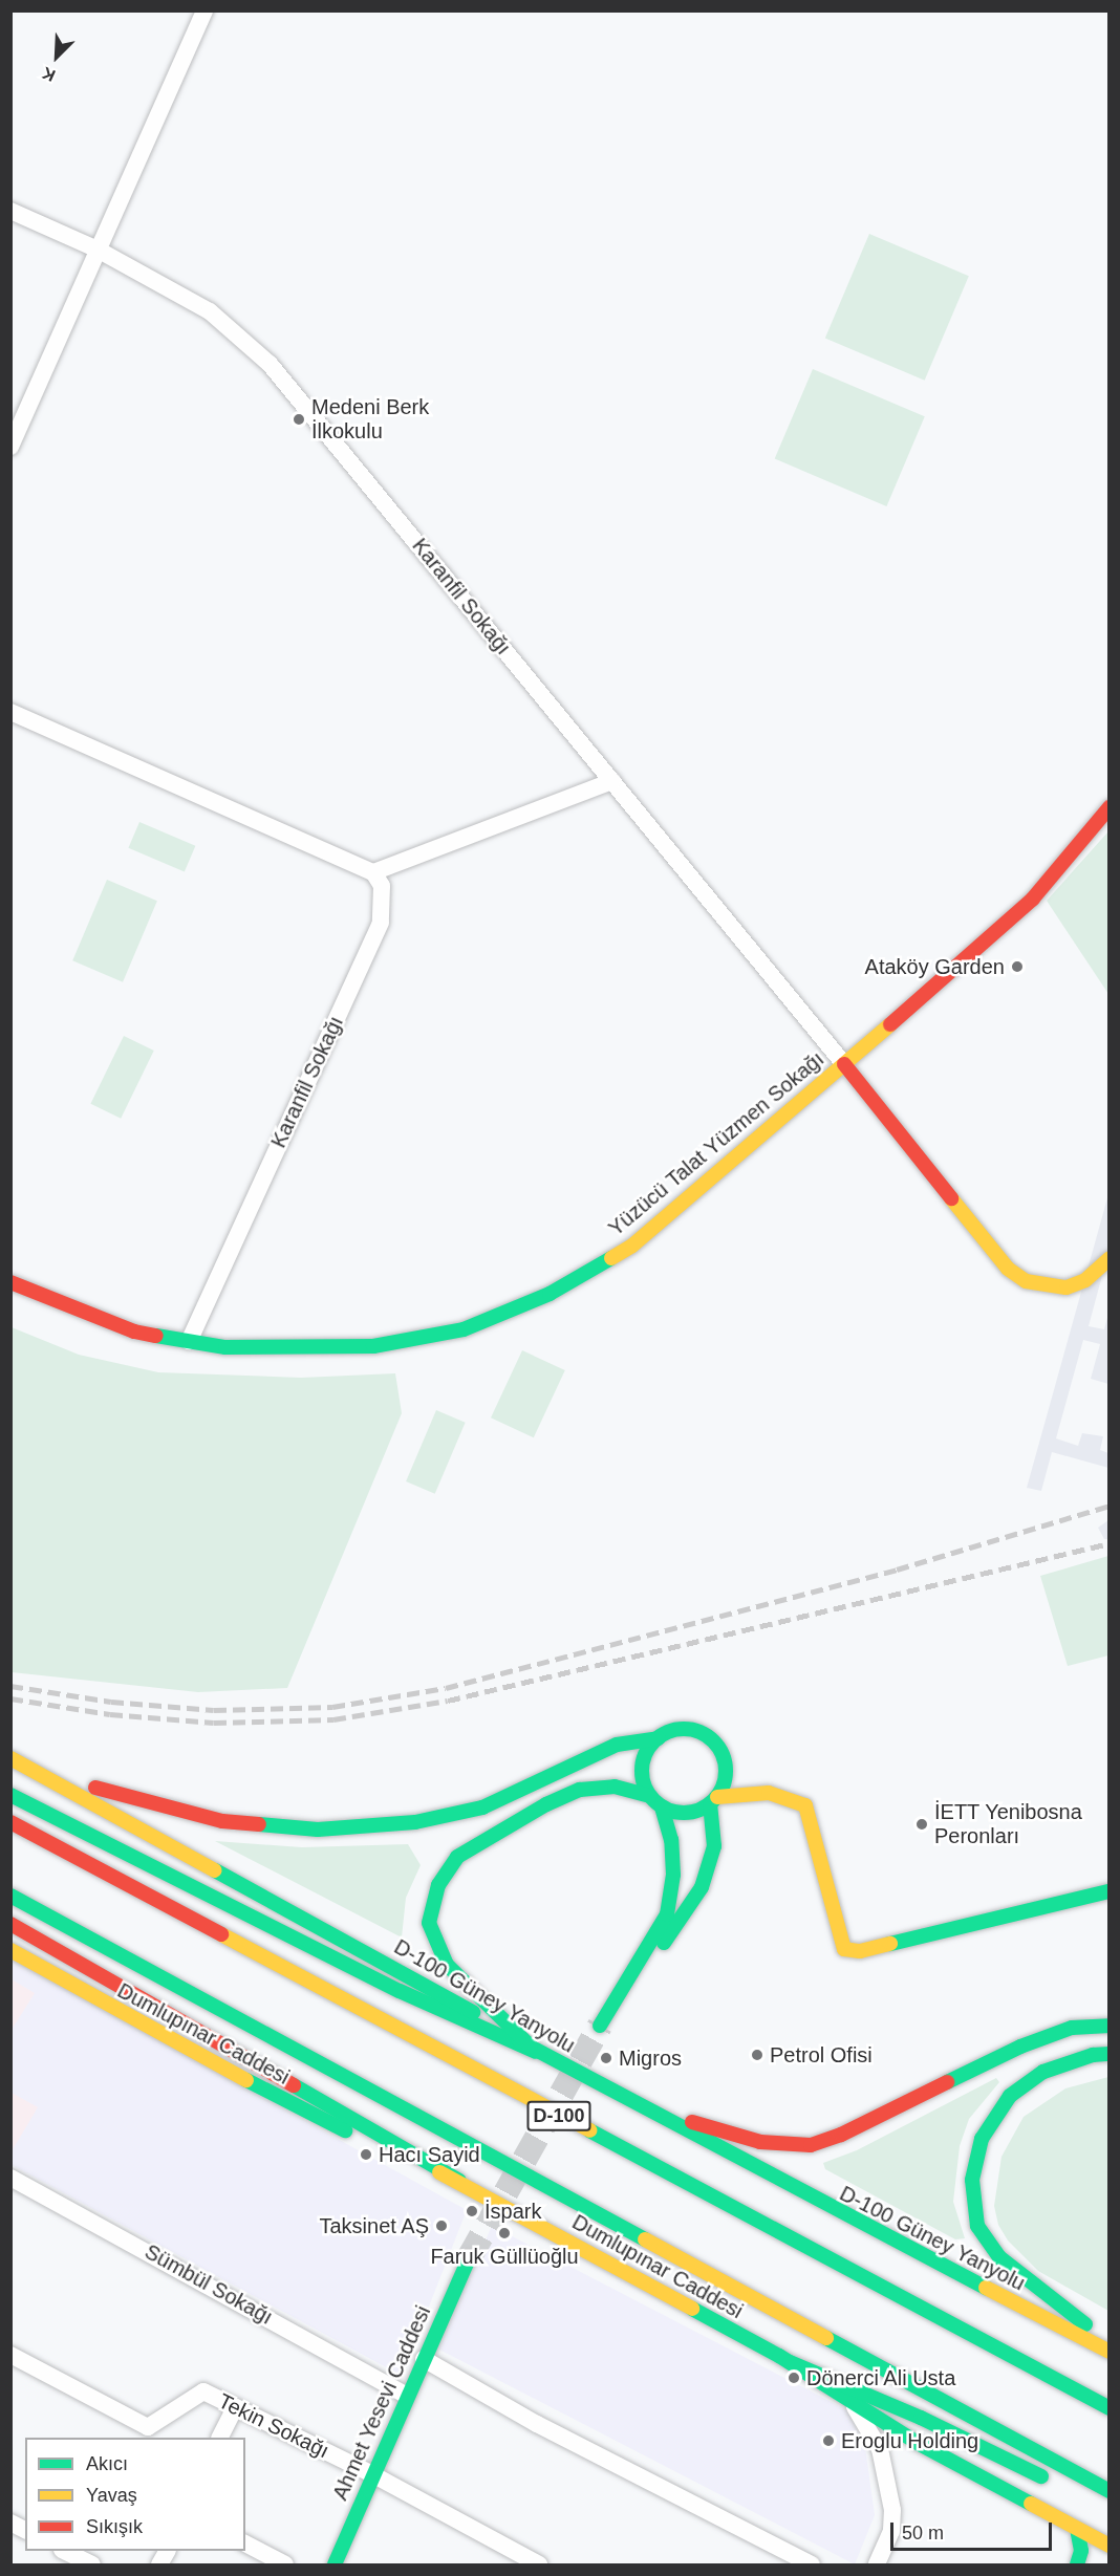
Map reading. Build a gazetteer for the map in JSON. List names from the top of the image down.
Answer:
{
  "streets": {
    "main road": [
      "Yüzücü Talat Yüzmen Sokağı",
      "D-100 Güney Yanyolu",
      "Dumlupınar Caddesi",
      "D-100",
      "Ahmet Yesevi Caddesi"
    ],
    "street": ["Karanfil Sokağı", "Sümbül Sokağı", "Tekin Sokağı"]
  },
  "crossings": [
    ["Karanfil Sokağı", "Yüzücü Talat Yüzmen Sokağı"],
    ["Sümbül Sokağı", "Ahmet Yesevi Caddesi"],
    ["Ahmet Yesevi Caddesi", "Tekin Sokağı"]
  ],
  "places": [
    "Medeni Berk İlkokulu",
    "Ataköy Garden",
    "İETT Yenibosna Peronları",
    "Petrol Ofisi",
    "Migros",
    "Hacı Sayid",
    "İspark",
    "Taksinet AŞ",
    "Faruk Güllüoğlu",
    "Dönerci Ali Usta",
    "Eroglu Holding"
  ],
  "legend": ["Akıcı", "Yavaş", "Sıkışık"],
  "scale_bar": "50 m",
  "north": "bottom left"
}
